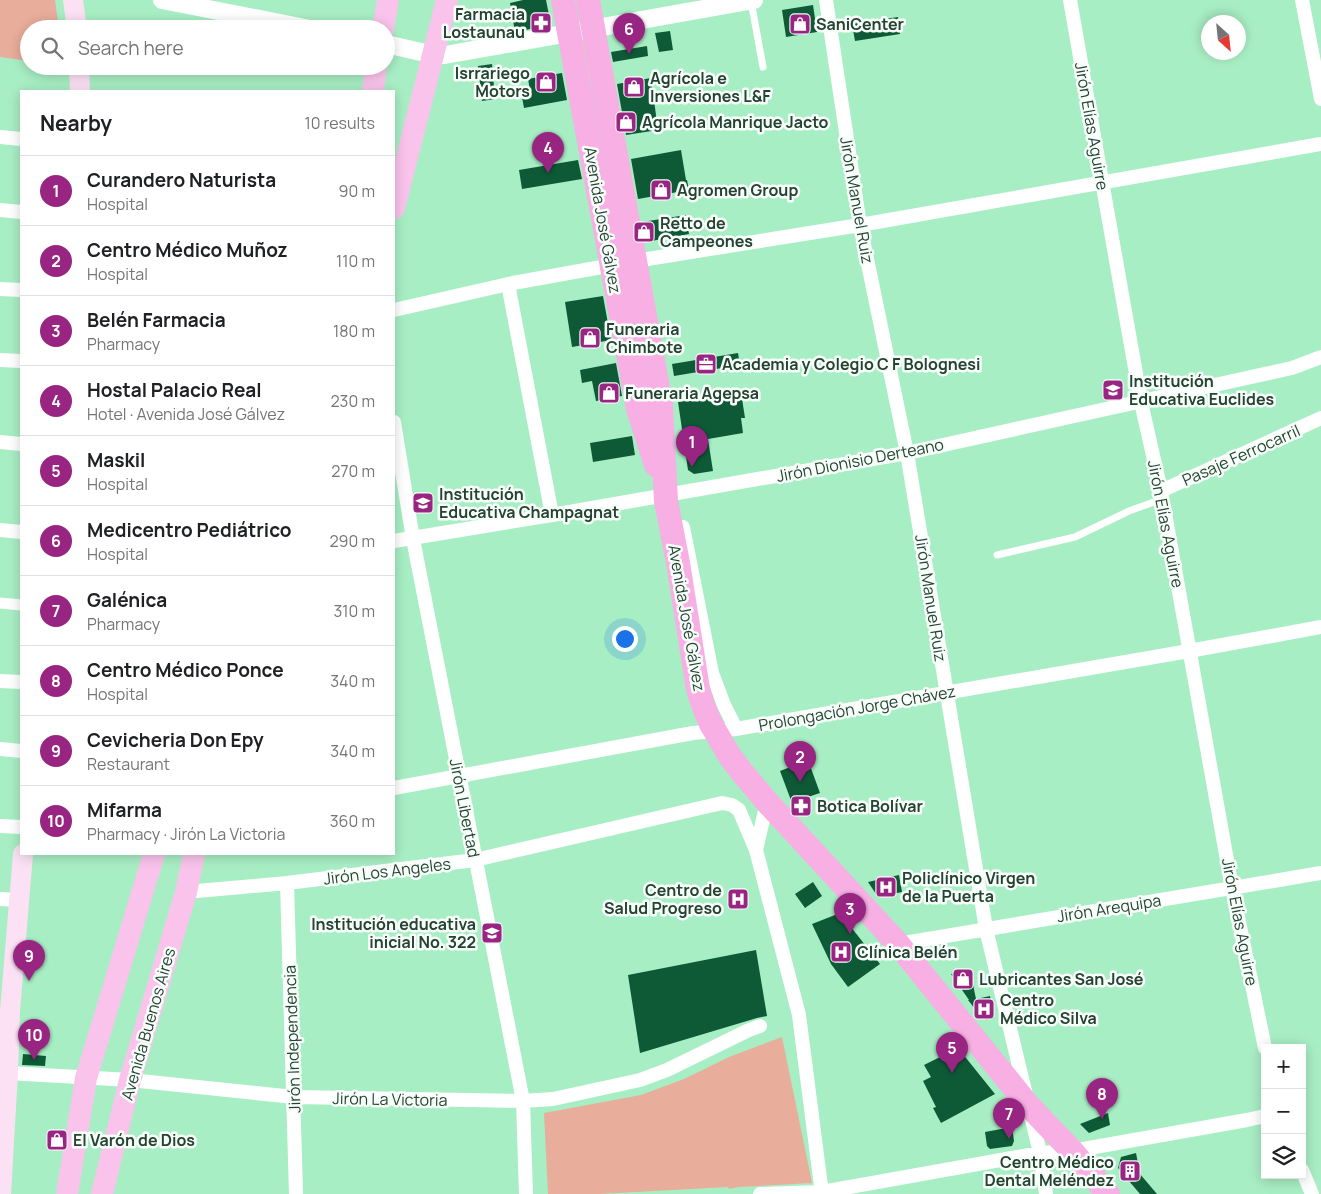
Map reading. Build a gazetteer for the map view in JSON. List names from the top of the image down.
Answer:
{
  "streets": {
    "highway": ["Avenida José Gálvez"],
    "main road": ["Avenida Buenos Aires"],
    "street": [
      "Jirón Elías Aguirre",
      "Jirón Manuel Ruiz",
      "Pasaje Ferrocarril",
      "Jirón Dionisio Derteano",
      "Prolongación Jorge Chávez",
      "Jirón Libertad",
      "Jirón Los Angeles",
      "Jirón Arequipa",
      "Jirón Independencia",
      "Jirón La Victoria"
    ]
  },
  "crossings": [
    ["Jirón Elías Aguirre", "Pasaje Ferrocarril"],
    ["Jirón Elías Aguirre", "Jirón Dionisio Derteano"],
    ["Jirón Elías Aguirre", "Prolongación Jorge Chávez"],
    ["Jirón Elías Aguirre", "Jirón Arequipa"],
    ["Jirón Manuel Ruiz", "Avenida José Gálvez"],
    ["Jirón Manuel Ruiz", "Jirón Dionisio Derteano"],
    ["Jirón Manuel Ruiz", "Prolongación Jorge Chávez"],
    ["Jirón Manuel Ruiz", "Jirón Arequipa"],
    ["Avenida José Gálvez", "Jirón Dionisio Derteano"],
    ["Avenida José Gálvez", "Jirón Arequipa"],
    ["Jirón Dionisio Derteano", "Jirón Libertad"],
    ["Prolongación Jorge Chávez", "Jirón Libertad"],
    ["Jirón Libertad", "Jirón Los Angeles"],
    ["Jirón Libertad", "Jirón La Victoria"],
    ["Jirón Los Angeles", "Avenida Buenos Aires"],
    ["Jirón Los Angeles", "Jirón Independencia"],
    ["Avenida Buenos Aires", "Jirón La Victoria"],
    ["Jirón Independencia", "Jirón La Victoria"]
  ],
  "places": {
    "pharmacy": ["Farmacia Lostaunau", "Botica Bolívar"],
    "shop": [
      "SaniCenter",
      "Isrrariego Motors",
      "Agrícola e Inversiones L&F",
      "Agrícola Manrique Jacto",
      "Agromen Group",
      "Retto de Campeones",
      "Funeraria Chimbote",
      "Funeraria Agepsa",
      "Lubricantes San José",
      "El Varón de Dios"
    ],
    "office": ["Academia y Colegio C F Bolognesi"],
    "school or university": ["Institución Educativa Euclides", "Institución Educativa Champagnat", "Institución educativa inicial No. 322"],
    "hospital": [
      "Policlínico Virgen de la Puerta",
      "Centro de Salud Progreso",
      "Clínica Belén",
      "Centro Médico Silva"
    ],
    "building": ["Centro Médico Dental Meléndez"]
  },
  "north": "bottom right",
  "page": {
    "pins": [
      "6",
      "4",
      "1",
      "2",
      "3",
      "9",
      "10",
      "5",
      "8",
      "7"
    ],
    "search": "Search here",
    "heading": ["Nearby", "10 results"],
    "list": [
      {
        "mark": "1",
        "name": "Curandero Naturista",
        "note": "Hospital",
        "value": "90 m"
      },
      {
        "mark": "2",
        "name": "Centro Médico Muñoz",
        "note": "Hospital",
        "value": "110 m"
      },
      {
        "mark": "3",
        "name": "Belén Farmacia",
        "note": "Pharmacy",
        "value": "180 m"
      },
      {
        "mark": "4",
        "name": "Hostal Palacio Real",
        "note": "Hotel · Avenida José Gálvez",
        "value": "230 m"
      },
      {
        "mark": "5",
        "name": "Maskil",
        "note": "Hospital",
        "value": "270 m"
      },
      {
        "mark": "6",
        "name": "Medicentro Pediátrico",
        "note": "Hospital",
        "value": "290 m"
      },
      {
        "mark": "7",
        "name": "Galénica",
        "note": "Pharmacy",
        "value": "310 m"
      },
      {
        "mark": "8",
        "name": "Centro Médico Ponce",
        "note": "Hospital",
        "value": "340 m"
      },
      {
        "mark": "9",
        "name": "Cevicheria Don Epy",
        "note": "Restaurant",
        "value": "340 m"
      },
      {
        "mark": "10",
        "name": "Mifarma",
        "note": "Pharmacy · Jirón La Victoria",
        "value": "360 m"
      }
    ],
    "map_buttons": ["+", "−"]
  }
}
